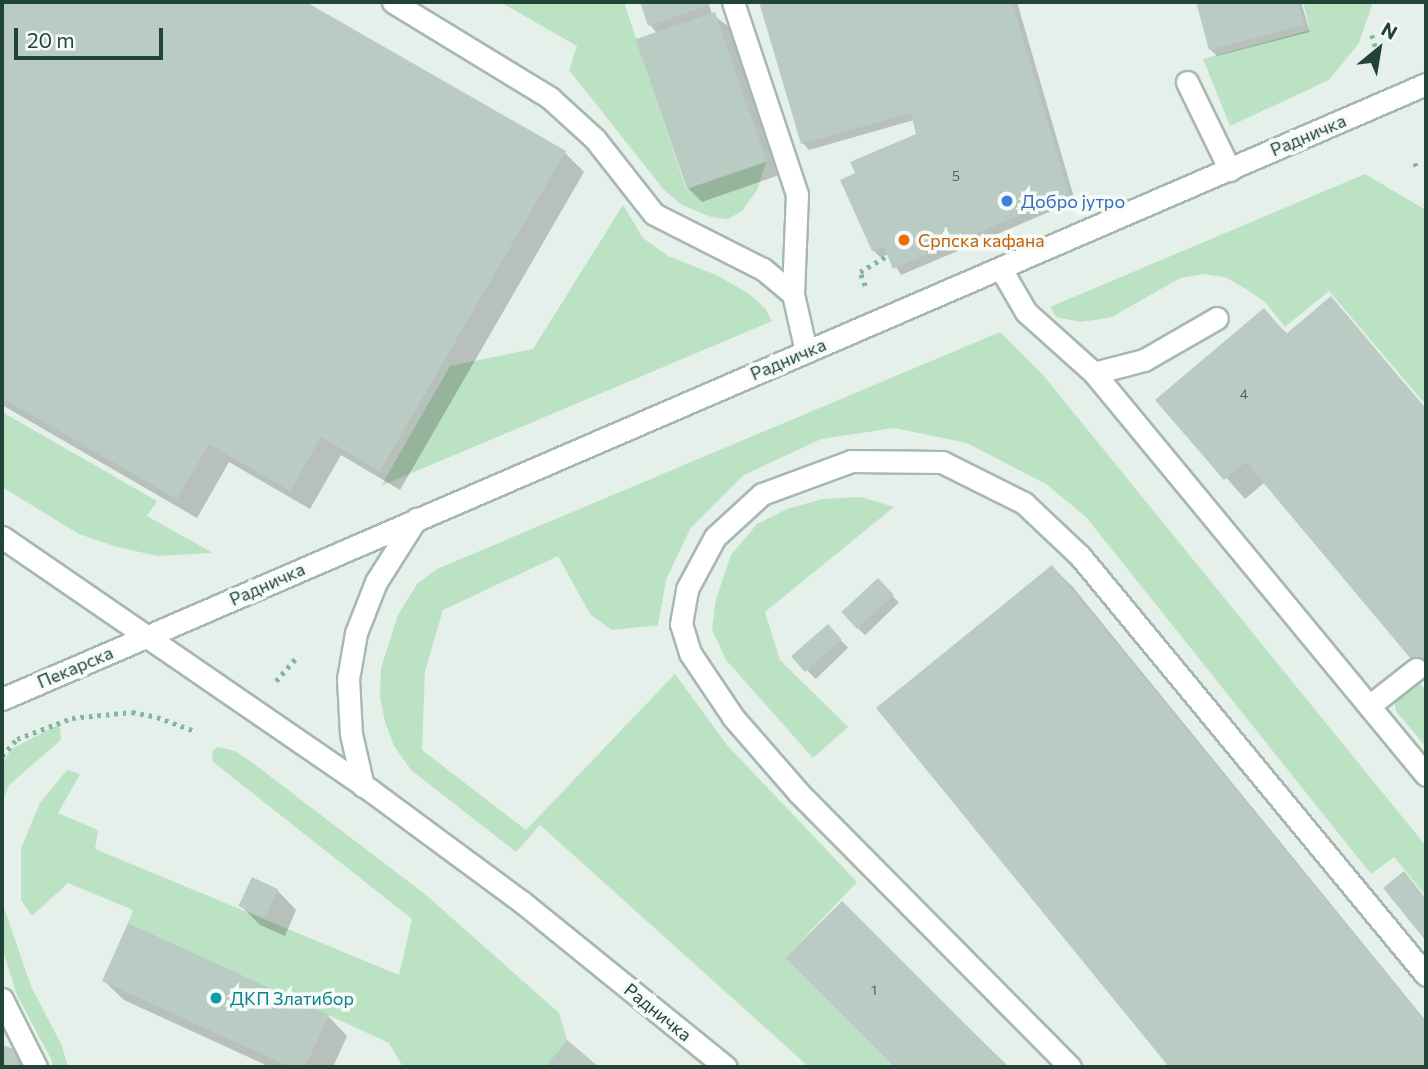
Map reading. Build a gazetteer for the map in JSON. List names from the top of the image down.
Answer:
{
  "streets": {
    "street": ["Радничка", "Пекарска"]
  },
  "crossings": [
    ["Радничка", "Пекарска"]
  ],
  "places": ["Добро јутро", "Српска кафана", "ДКП Златибор"],
  "house_numbers": ["5", "4", "1"],
  "scale_bar": "20 m",
  "north": "top right"
}
